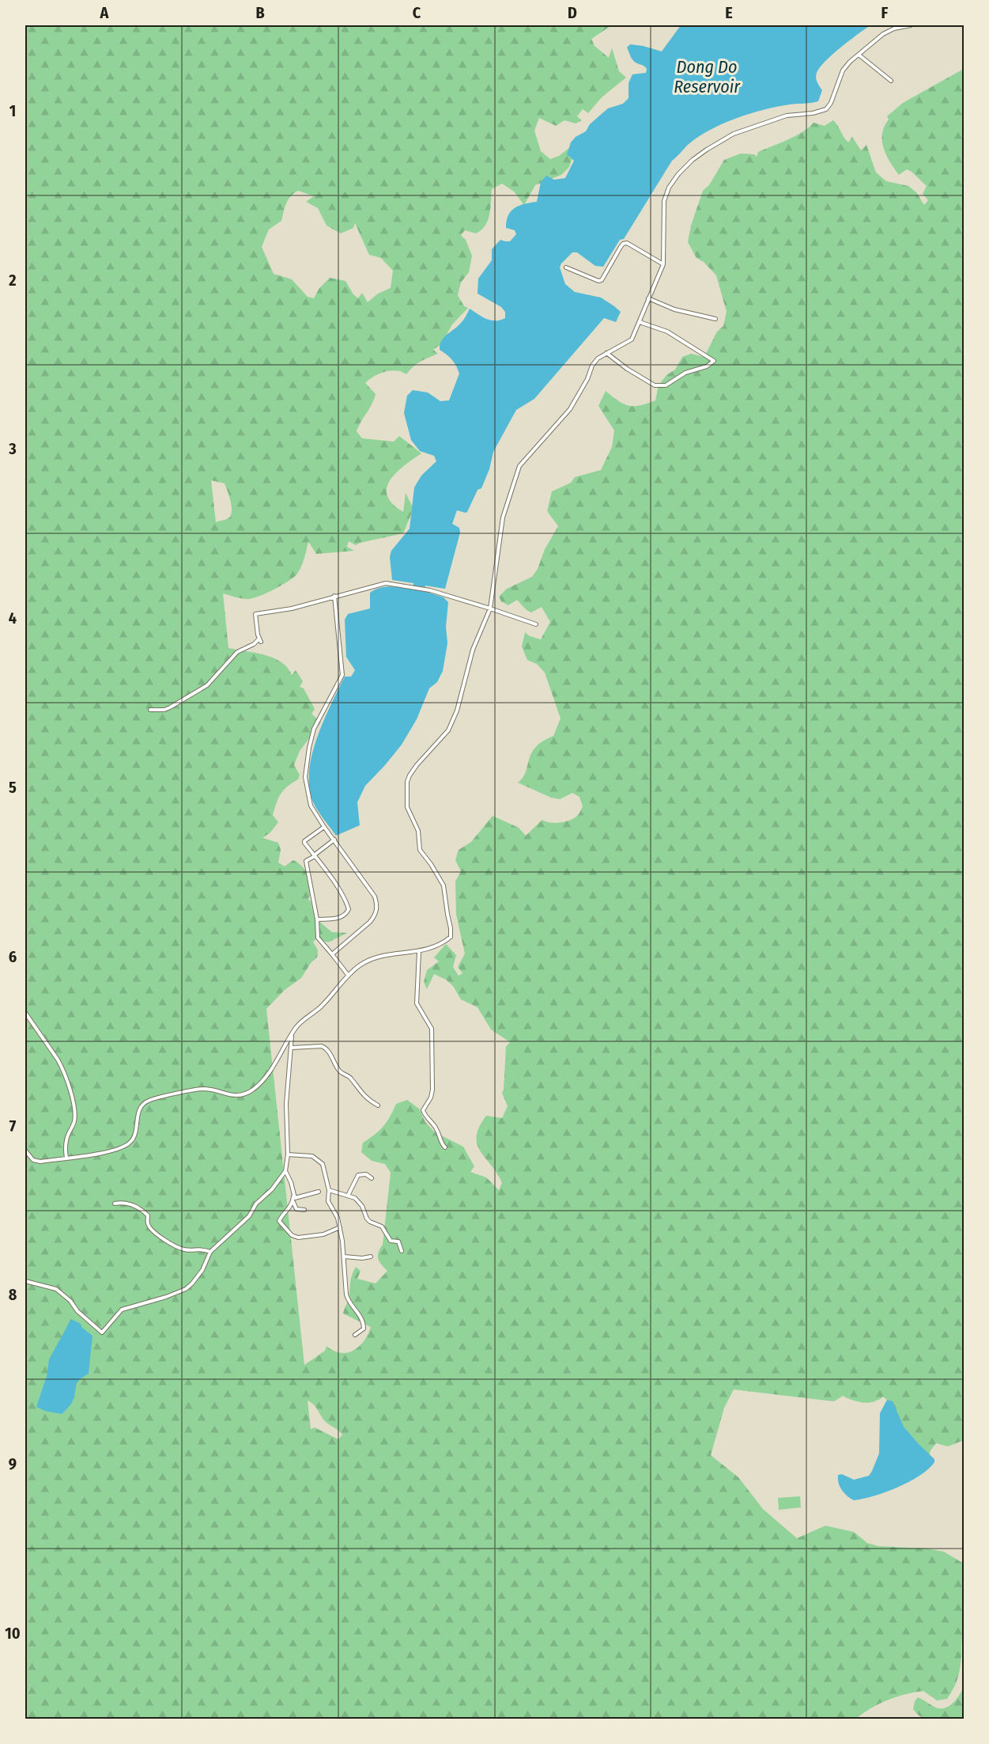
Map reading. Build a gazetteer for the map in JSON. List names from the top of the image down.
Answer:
{
  "water": ["Dong Do Reservoir"],
  "grid": {
    "columns": [
      "A",
      "B",
      "C",
      "D",
      "E",
      "F"
    ],
    "rows": [
      "1",
      "2",
      "3",
      "4",
      "5",
      "6",
      "7",
      "8",
      "9",
      "10"
    ]
  }
}
